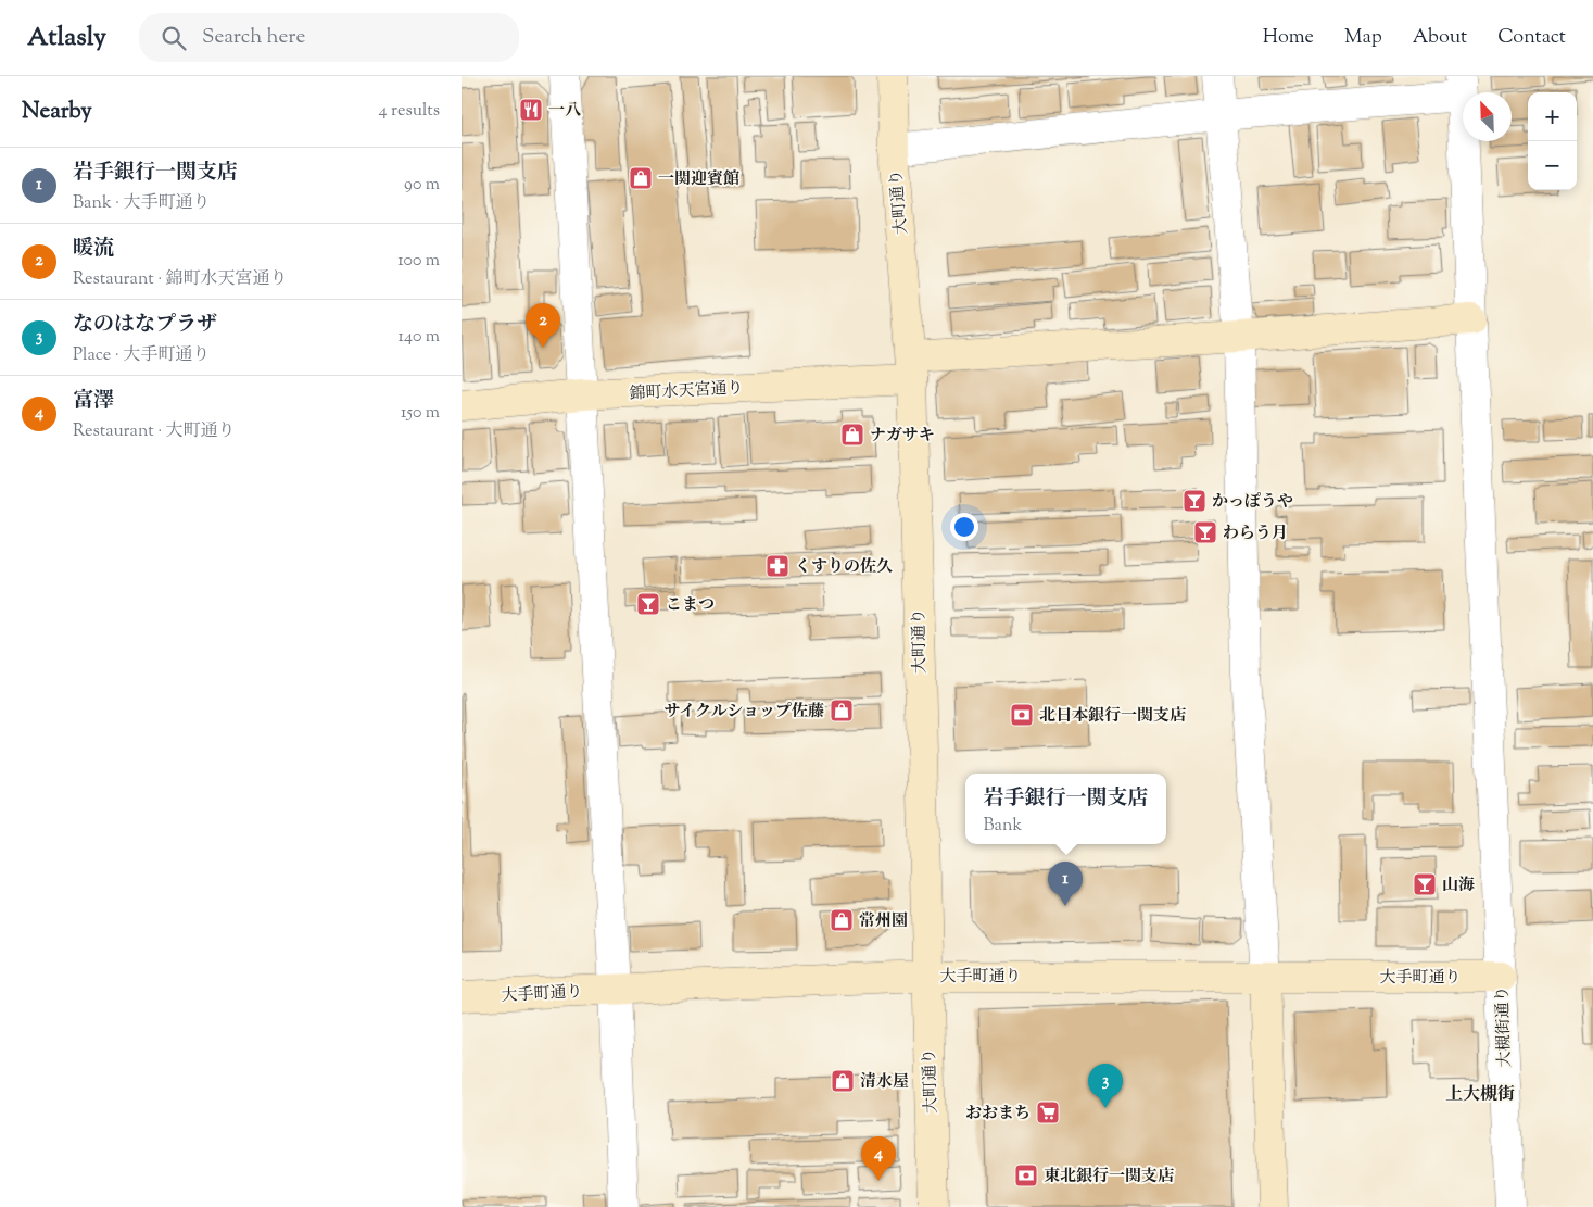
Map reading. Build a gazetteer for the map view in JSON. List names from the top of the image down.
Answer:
{
  "streets": {
    "street": [
      "大町通り",
      "錦町水天宮通り",
      "大手町通り",
      "大槻街通り"
    ]
  },
  "crossings": [
    ["大町通り", "錦町水天宮通り"],
    ["大町通り", "大手町通り"],
    ["錦町水天宮通り", "大槻街通り"],
    ["大手町通り", "大槻街通り"]
  ],
  "districts": ["上大槻街"],
  "places": {
    "restaurant": ["一八"],
    "shop": [
      "一関迎賓館",
      "ナガサキ",
      "サイクルショップ佐藤",
      "常州園",
      "清水屋"
    ],
    "bar": [
      "かっぽうや",
      "わらう月",
      "こまつ",
      "山海"
    ],
    "pharmacy": ["くすりの佐久"],
    "bank": ["北日本銀行一関支店", "東北銀行一関支店"],
    "supermarket": ["おおまち"]
  },
  "north": "top left",
  "page": {
    "header": "Atlasly",
    "search": "Search here",
    "nav": [
      "Home",
      "Map",
      "About",
      "Contact"
    ],
    "heading": ["Nearby", "4 results"],
    "map_buttons": ["+", "−"],
    "list": [
      {
        "mark": "1",
        "name": "岩手銀行一関支店",
        "note": "Bank · 大手町通り",
        "value": "90 m"
      },
      {
        "mark": "2",
        "name": "暖流",
        "note": "Restaurant · 錦町水天宮通り",
        "value": "100 m"
      },
      {
        "mark": "3",
        "name": "なのはなプラザ",
        "note": "Place · 大手町通り",
        "value": "140 m"
      },
      {
        "mark": "4",
        "name": "富澤",
        "note": "Restaurant · 大町通り",
        "value": "150 m"
      }
    ],
    "pins": [
      "2",
      "1",
      "3",
      "4"
    ],
    "popup": ["岩手銀行一関支店", "Bank"]
  }
}
